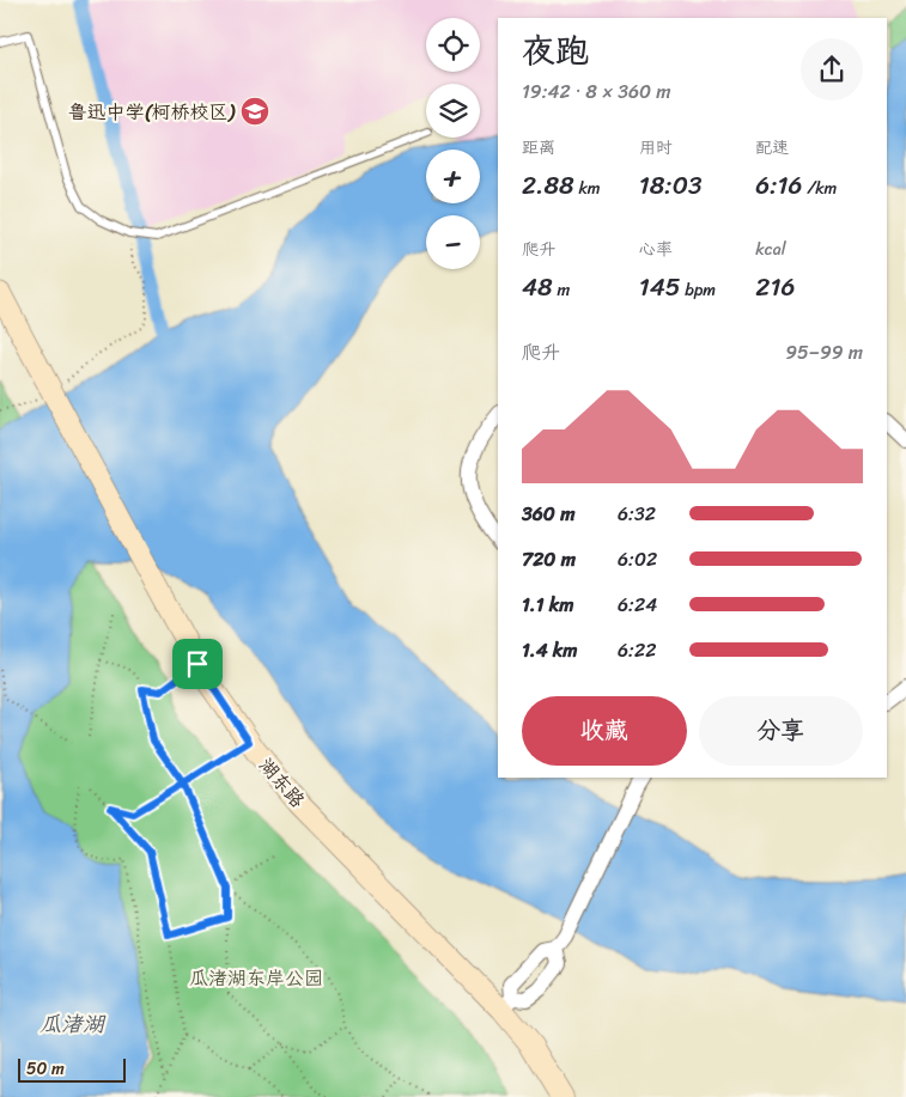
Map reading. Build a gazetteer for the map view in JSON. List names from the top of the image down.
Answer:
{
  "streets": {
    "street": ["湖东路"]
  },
  "water": ["瓜渚湖"],
  "parks": ["瓜渚湖东岸公园"],
  "places": {
    "school or university": ["鲁迅中学(柯桥校区)"]
  },
  "scale_bar": "50 m",
  "page": {
    "map_buttons": ["+", "−"],
    "heading": ["夜跑", "19:42 · 8 × 360 m"],
    "stats": [
      ["距离", "2.88 km"],
      ["用时", "18:03"],
      ["配速", "6:16 /km"],
      ["爬升", "48 m"],
      ["心率", "145 bpm"],
      ["kcal", "216"]
    ],
    "chart": ["爬升", "95–99 m"],
    "list": [
      {
        "name": "360 m",
        "note": "6:32"
      },
      {
        "name": "720 m",
        "note": "6:02"
      },
      {
        "name": "1.1 km",
        "note": "6:24"
      },
      {
        "name": "1.4 km",
        "note": "6:22"
      }
    ],
    "buttons": ["收藏", "分享"],
    "scale": "50 m"
  }
}
